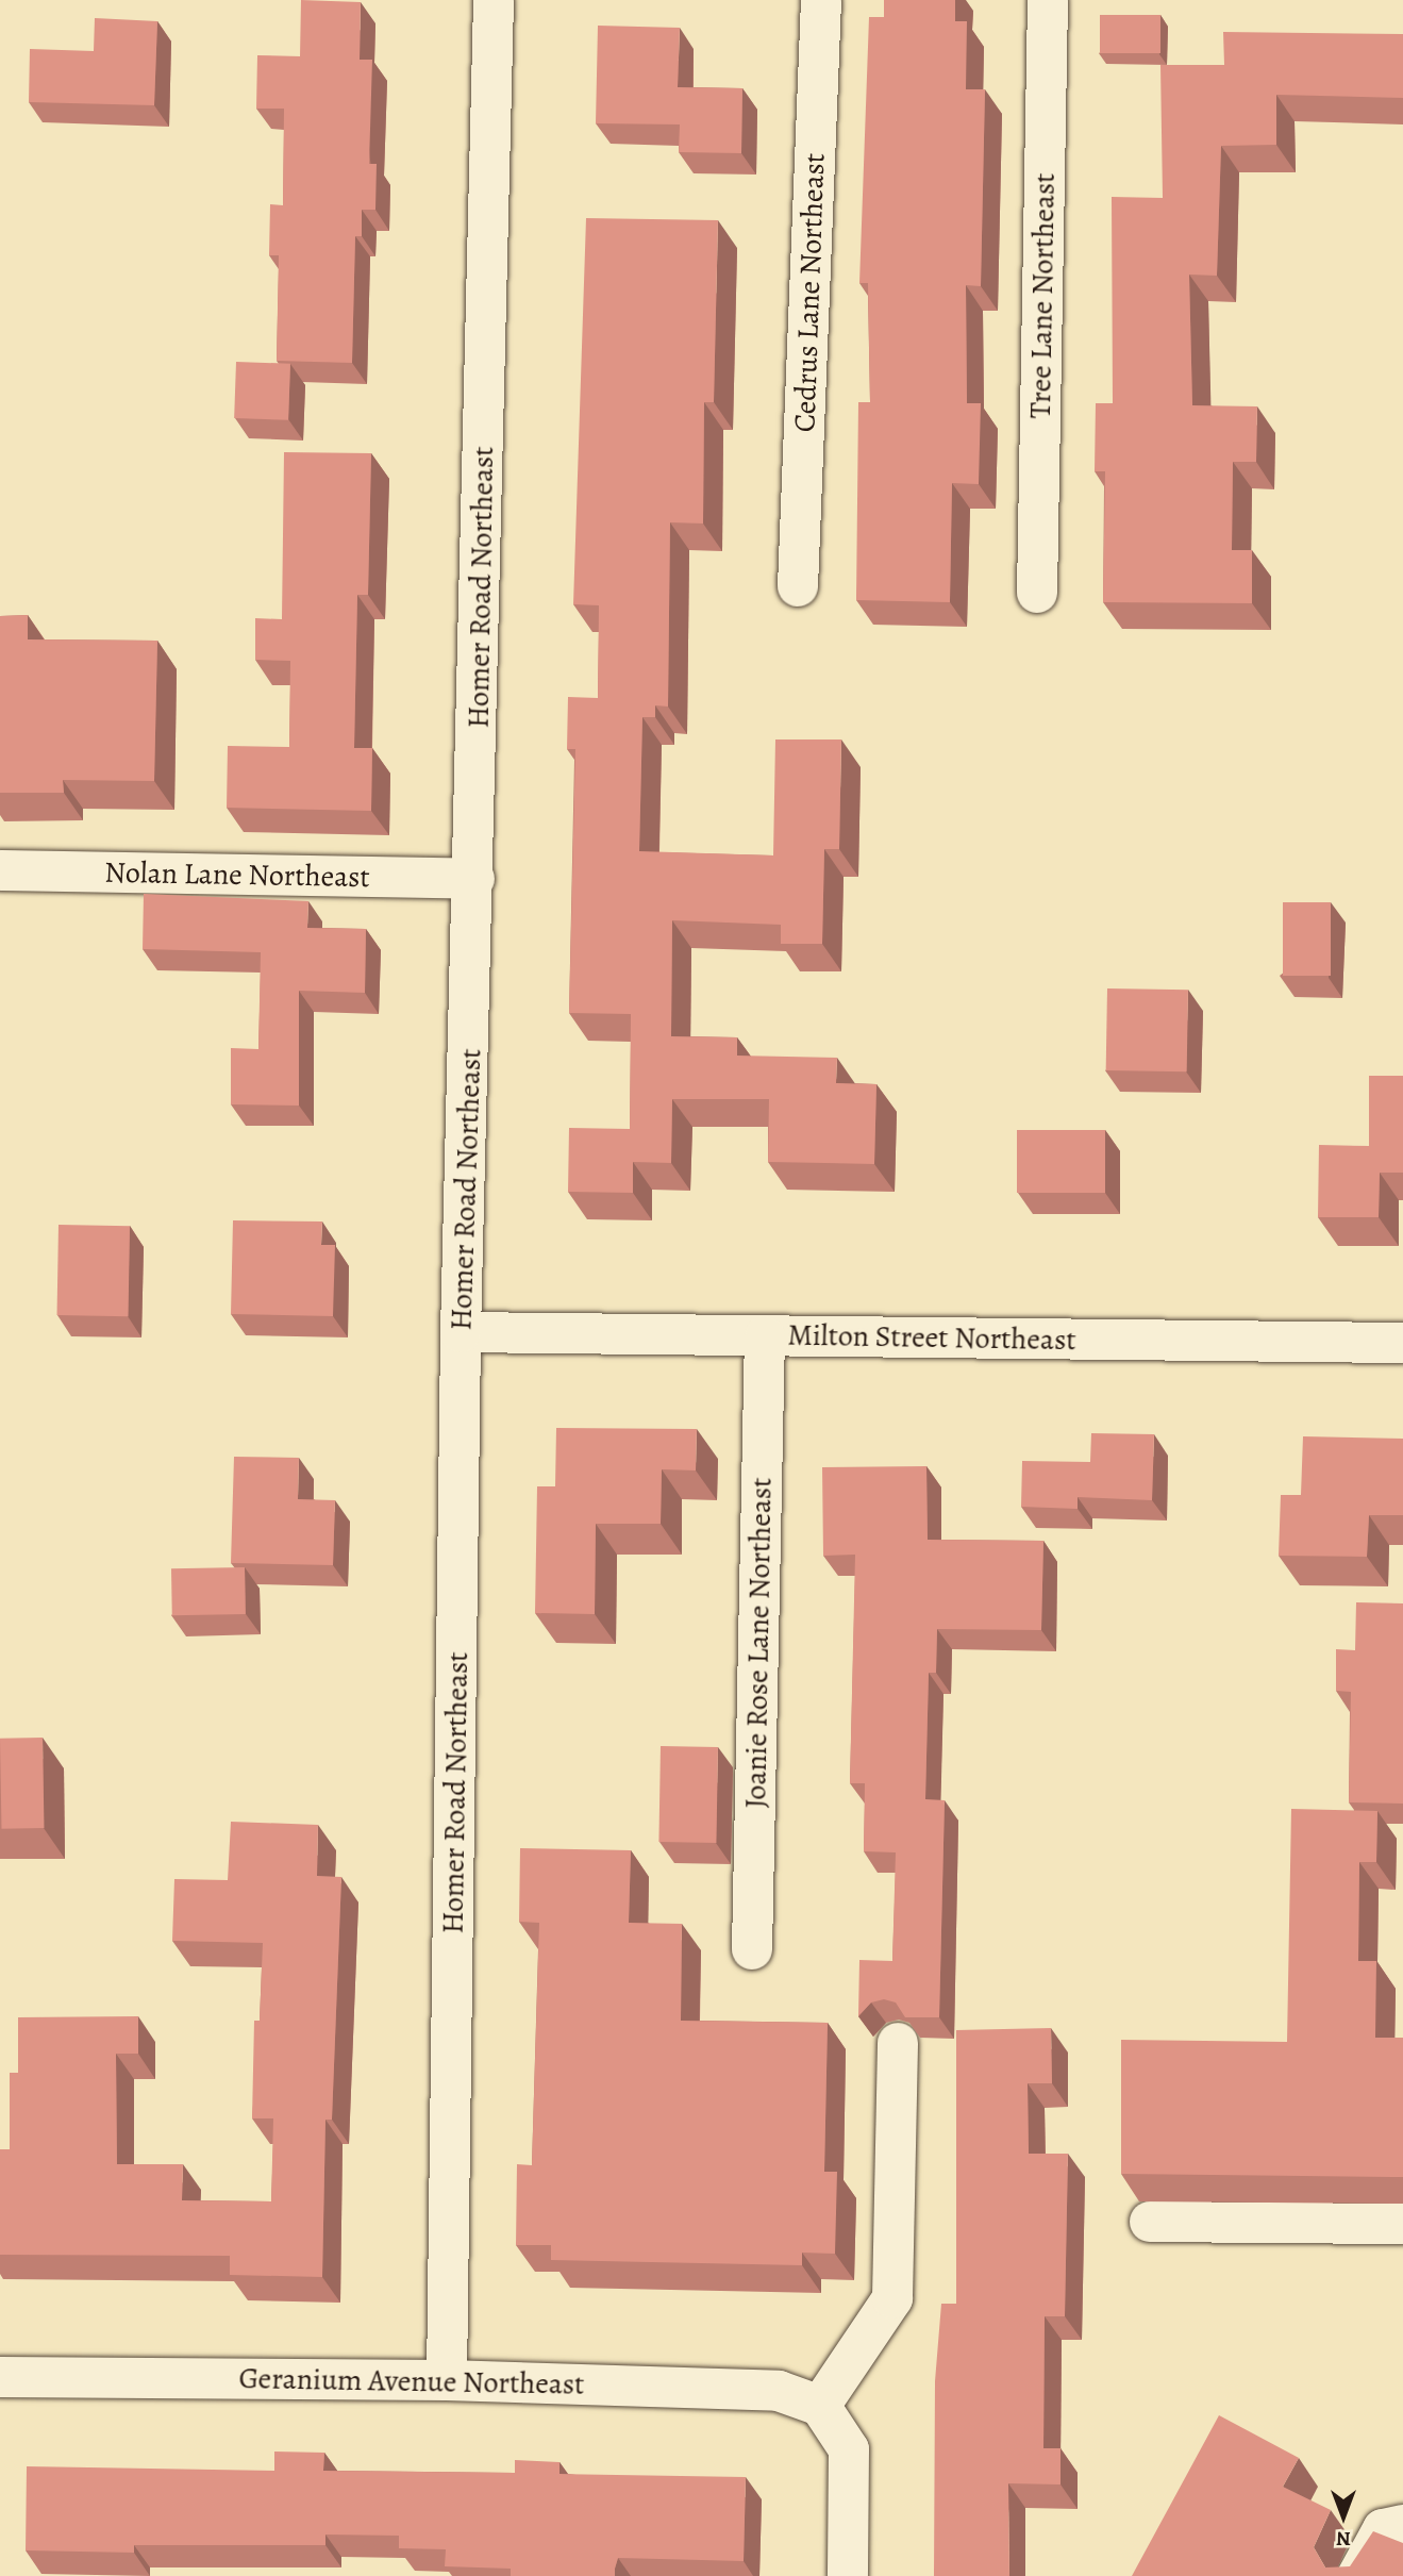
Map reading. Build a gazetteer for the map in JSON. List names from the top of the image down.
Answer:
{
  "streets": {
    "street": [
      "Cedrus Lane Northeast",
      "Tree Lane Northeast",
      "Homer Road Northeast",
      "Nolan Lane Northeast",
      "Milton Street Northeast",
      "Joanie Rose Lane Northeast",
      "Geranium Avenue Northeast"
    ]
  },
  "crossings": [
    ["Homer Road Northeast", "Nolan Lane Northeast"],
    ["Homer Road Northeast", "Milton Street Northeast"],
    ["Homer Road Northeast", "Geranium Avenue Northeast"],
    ["Milton Street Northeast", "Joanie Rose Lane Northeast"]
  ],
  "north": "bottom"
}
